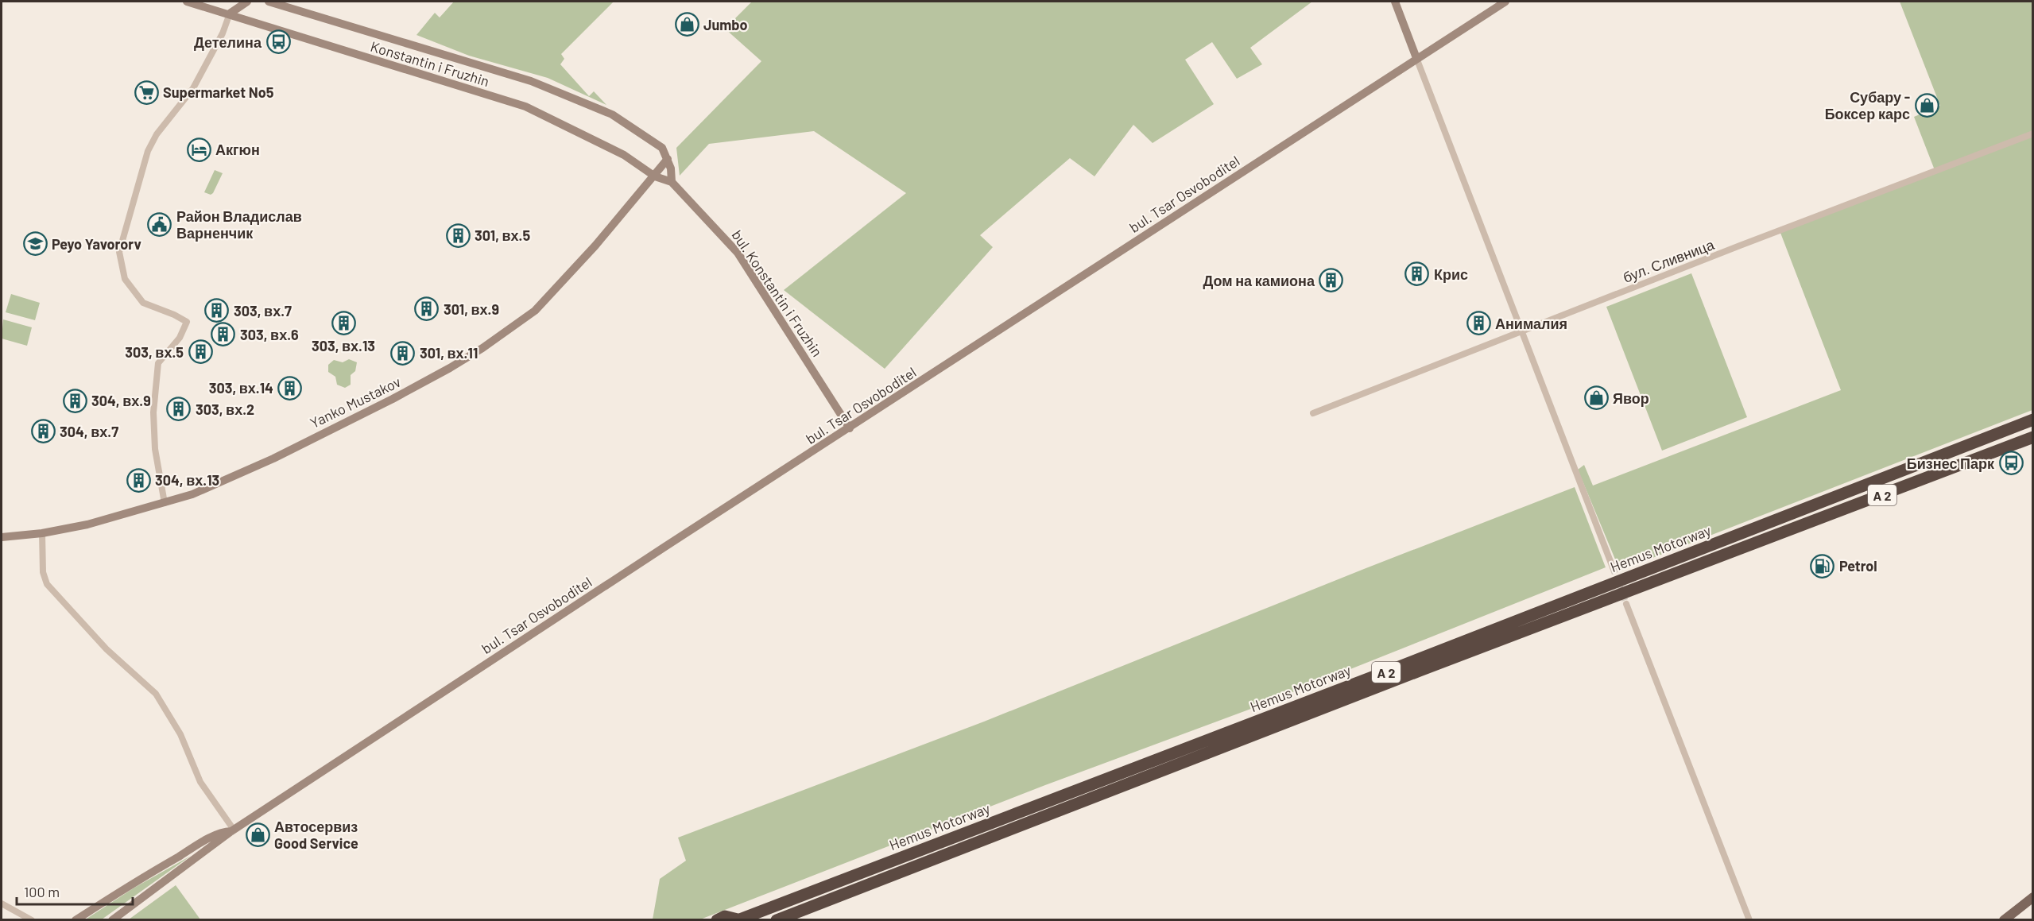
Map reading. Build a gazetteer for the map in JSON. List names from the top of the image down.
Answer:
{
  "streets": {
    "highway": ["A 2", "Hemus Motorway"],
    "street": [
      "Konstantin i Fruzhin",
      "bul. Tsar Osvoboditel",
      "бул. Сливница",
      "bul. Konstantin i Fruzhin",
      "Yanko Mustakov"
    ]
  },
  "crossings": [
    ["Konstantin i Fruzhin", "bul. Konstantin i Fruzhin"],
    ["Konstantin i Fruzhin", "Yanko Mustakov"],
    ["bul. Tsar Osvoboditel", "bul. Konstantin i Fruzhin"],
    ["bul. Konstantin i Fruzhin", "Yanko Mustakov"]
  ],
  "places": {
    "shop": [
      "Jumbo",
      "Субару - Боксер карс",
      "Явор",
      "Автосервиз Good Service"
    ],
    "bus stop": ["Детелина", "Бизнес Парк"],
    "supermarket": ["Supermarket No5"],
    "hotel": ["Акгюн"],
    "public building": ["Район Владислав Варненчик"],
    "building": [
      "301, вх.5",
      "Крис",
      "Дом на камиона",
      "301, вх.9",
      "303, вх.7",
      "303, вх.13",
      "Анималия",
      "303, вх.6",
      "303, вх.5",
      "301, вх.11",
      "303, вх.14",
      "304, вх.9",
      "303, вх.2",
      "304, вх.7",
      "304, вх.13"
    ],
    "school or university": ["Peyo Yavororv"],
    "fuel station": ["Petrol"]
  },
  "scale_bar": "100 m"
}
